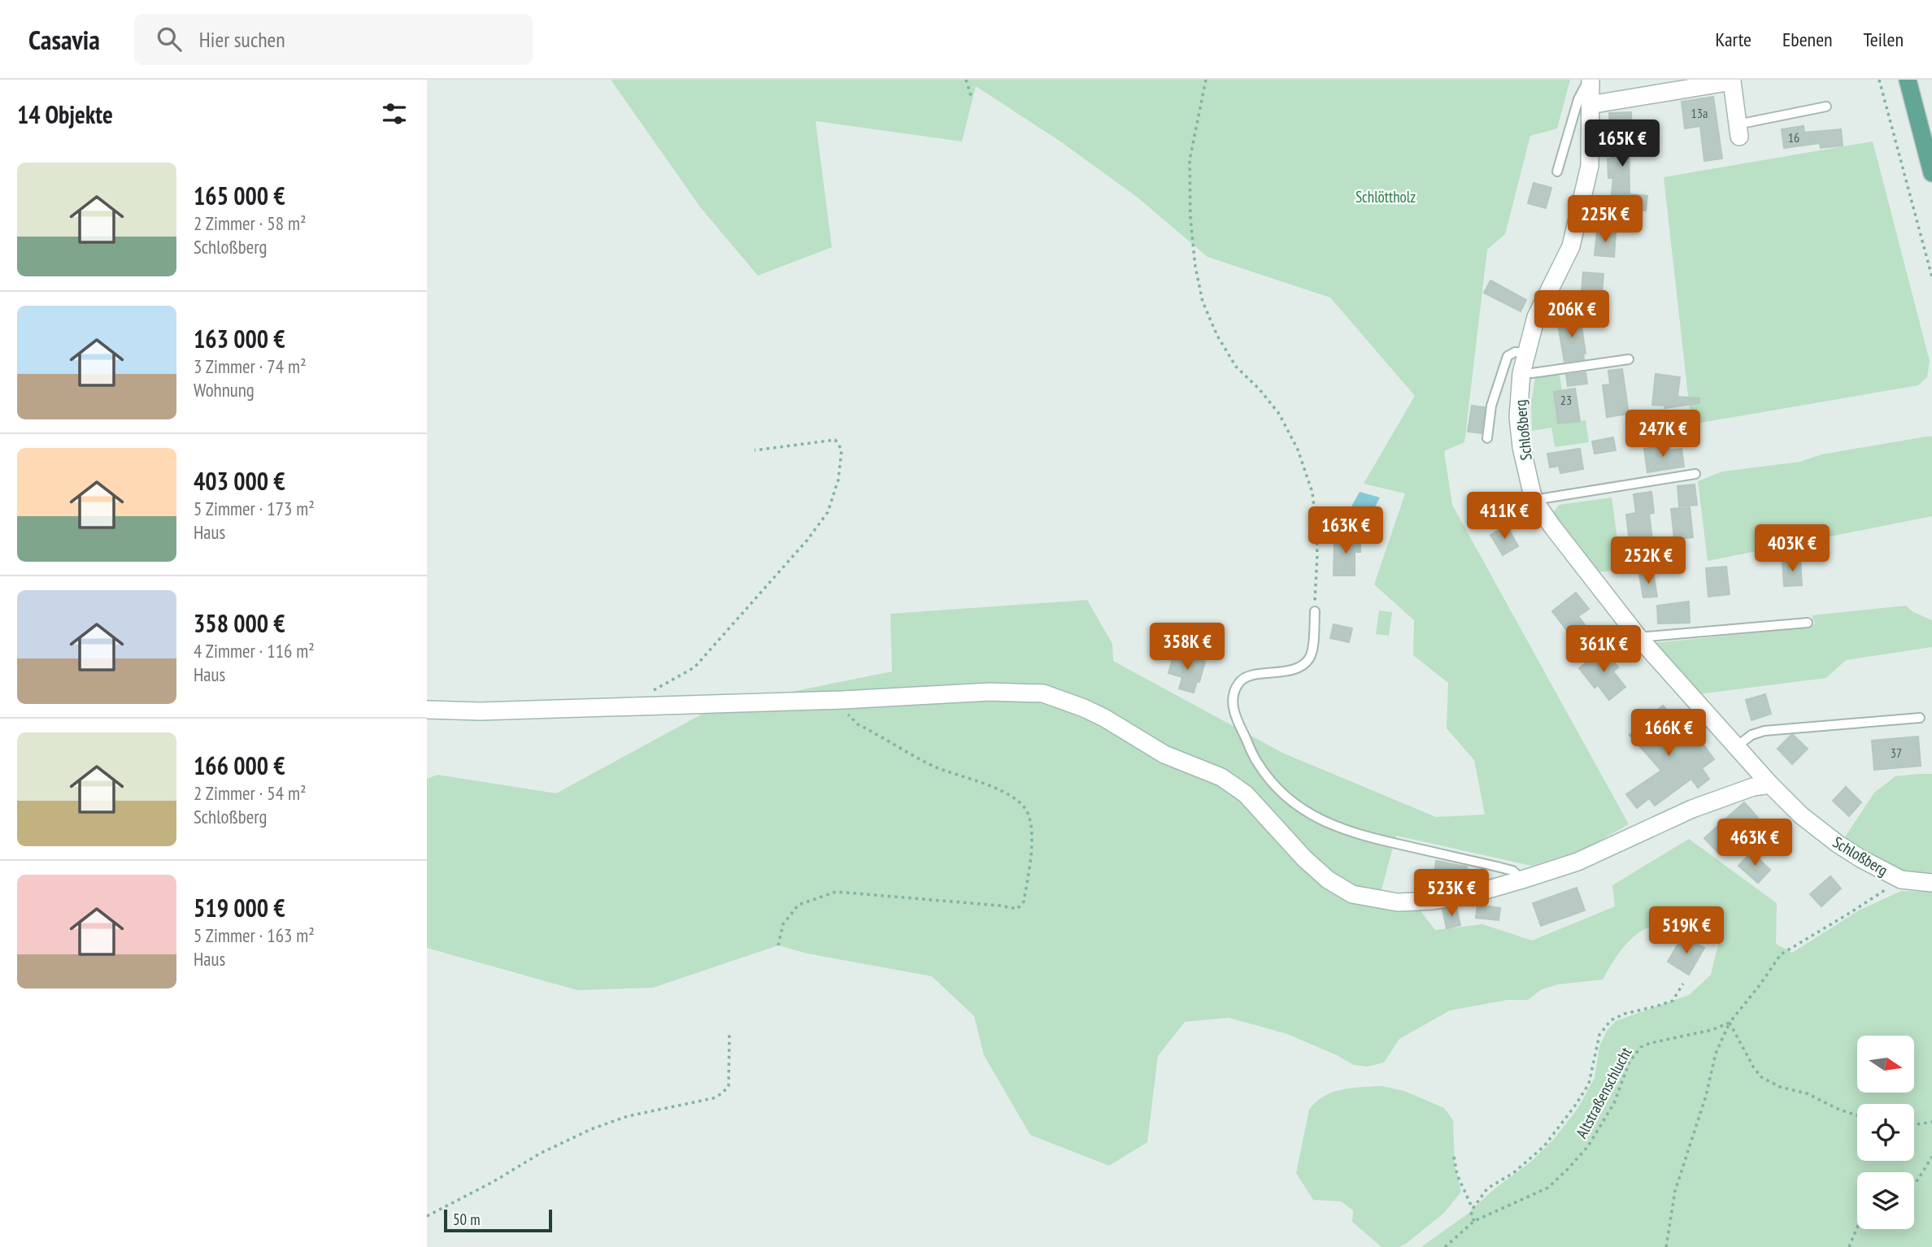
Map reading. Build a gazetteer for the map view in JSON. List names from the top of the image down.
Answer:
{
  "streets": {
    "street": ["Schloßberg"],
    "path": ["Altstraßenschlucht"]
  },
  "parks": ["Schlöttholz"],
  "house_numbers": [
    "13a",
    "16",
    "23",
    "37"
  ],
  "scale_bar": "50 m",
  "north": "right",
  "page": {
    "header": "Casavia",
    "search": "Hier suchen",
    "nav": ["Karte", "Ebenen", "Teilen"],
    "heading": "14 Objekte",
    "price": [
      "165K €",
      "225K €",
      "206K €",
      "247K €",
      "411K €",
      "163K €",
      "403K €",
      "252K €",
      "358K €",
      "361K €",
      "166K €",
      "463K €",
      "523K €",
      "519K €"
    ],
    "list": [
      {
        "name": "165 000 €",
        "note": "2 Zimmer · 58 m² · Schloßberg"
      },
      {
        "name": "163 000 €",
        "note": "3 Zimmer · 74 m² · Wohnung"
      },
      {
        "name": "403 000 €",
        "note": "5 Zimmer · 173 m² · Haus"
      },
      {
        "name": "358 000 €",
        "note": "4 Zimmer · 116 m² · Haus"
      },
      {
        "name": "166 000 €",
        "note": "2 Zimmer · 54 m² · Schloßberg"
      },
      {
        "name": "519 000 €",
        "note": "5 Zimmer · 163 m² · Haus"
      }
    ],
    "scale": "50 m"
  }
}
